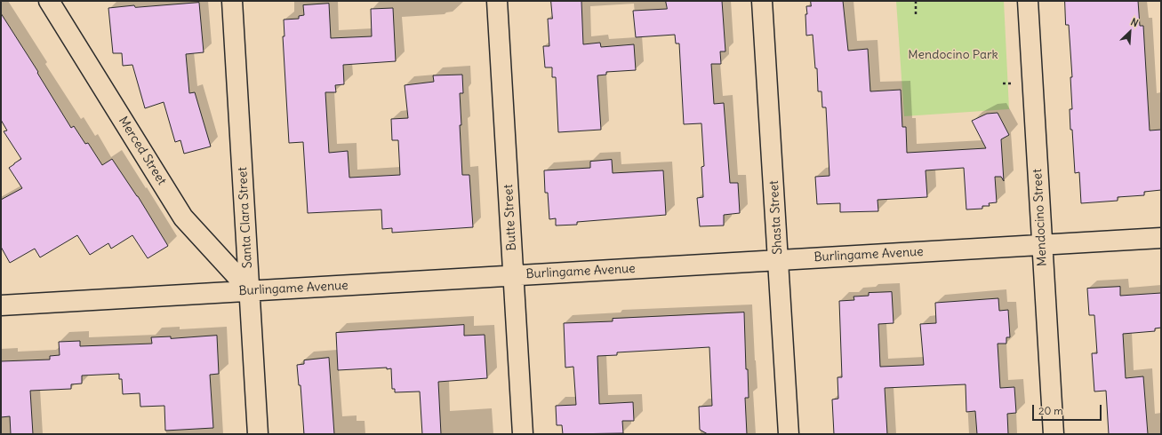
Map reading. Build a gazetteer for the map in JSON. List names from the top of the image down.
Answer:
{
  "streets": {
    "street": [
      "Merced Street",
      "Santa Clara Street",
      "Butte Street",
      "Shasta Street",
      "Mendocino Street",
      "Burlingame Avenue"
    ]
  },
  "crossings": [
    ["Merced Street", "Santa Clara Street"],
    ["Merced Street", "Burlingame Avenue"],
    ["Santa Clara Street", "Burlingame Avenue"],
    ["Butte Street", "Burlingame Avenue"],
    ["Shasta Street", "Burlingame Avenue"],
    ["Mendocino Street", "Burlingame Avenue"]
  ],
  "parks": ["Mendocino Park"],
  "scale_bar": "20 m",
  "north": "top right"
}
